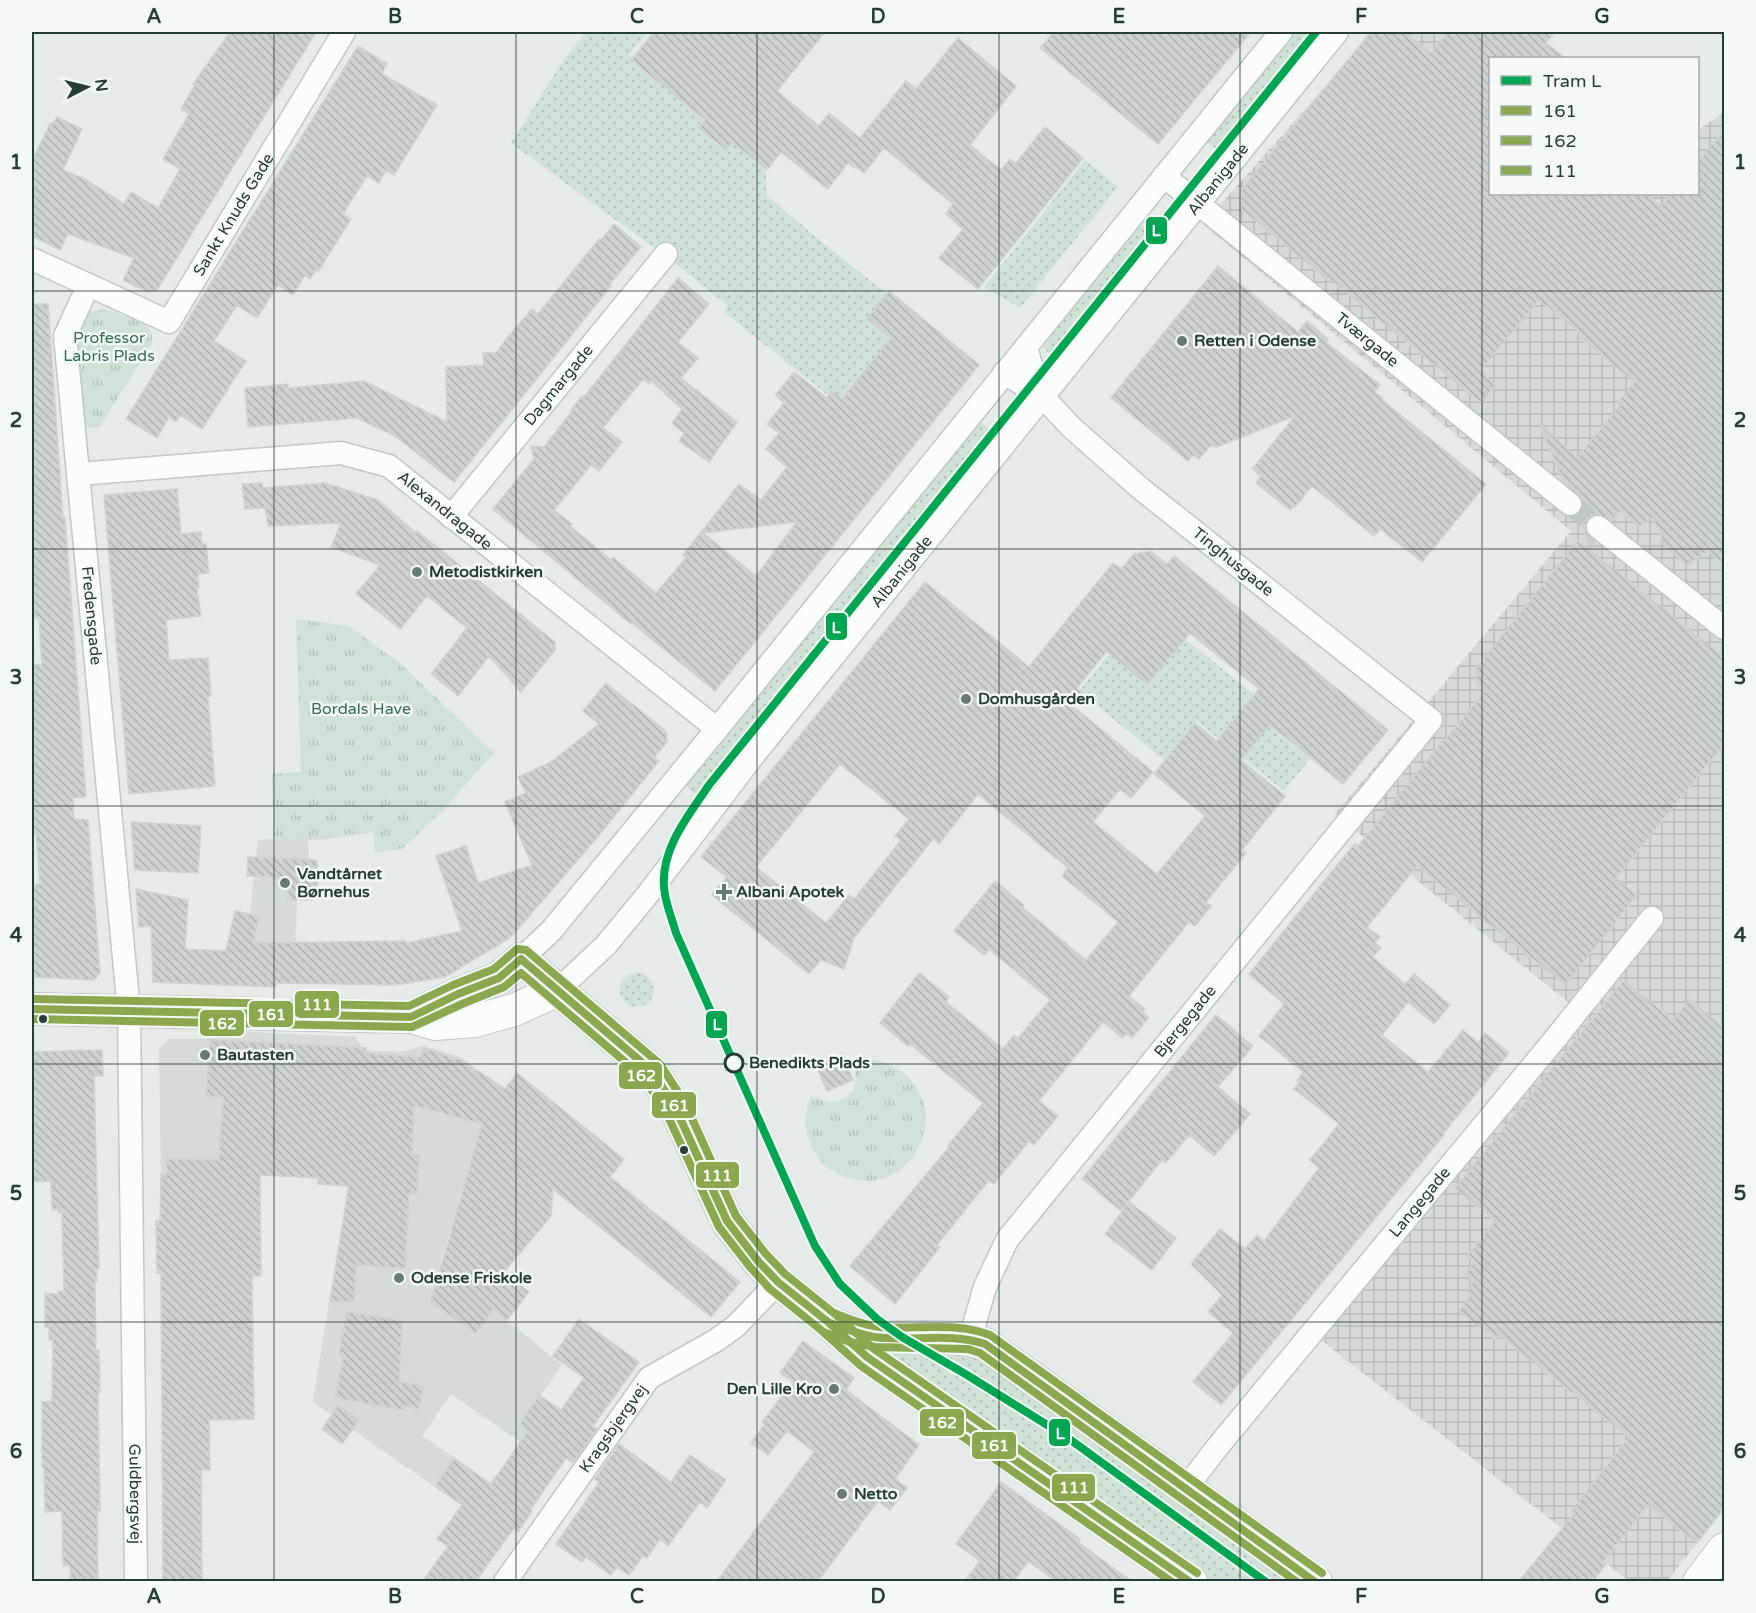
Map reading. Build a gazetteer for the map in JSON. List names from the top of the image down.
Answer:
{
  "streets": {
    "main road": ["Albanigade"],
    "street": [
      "Sankt Knuds Gade",
      "Tværgade",
      "Dagmargade",
      "Alexandragade",
      "Tinghusgade",
      "Fredensgade",
      "Bjergegade",
      "Langegade",
      "Kragsbjergvej",
      "Guldbergsvej"
    ]
  },
  "crossings": [
    ["Albanigade", "Tværgade"],
    ["Albanigade", "Alexandragade"],
    ["Albanigade", "Tinghusgade"],
    ["Albanigade", "Fredensgade"],
    ["Albanigade", "Guldbergsvej"],
    ["Sankt Knuds Gade", "Fredensgade"],
    ["Dagmargade", "Alexandragade"],
    ["Alexandragade", "Fredensgade"],
    ["Tinghusgade", "Bjergegade"],
    ["Fredensgade", "Guldbergsvej"]
  ],
  "parks": ["Professor Labris Plads", "Bordals Have"],
  "places": {
    "other": [
      "Retten i Odense",
      "Metodistkirken",
      "Domhusgården",
      "Vandtårnet Børnehus",
      "Bautasten",
      "Benedikts Plads",
      "Odense Friskole",
      "Den Lille Kro",
      "Netto"
    ],
    "health": ["Albani Apotek"]
  },
  "lines": [
    "tram line L",
    "transit line 111",
    "transit line 161",
    "transit line 162"
  ],
  "legend": [
    "Tram L",
    "161",
    "162",
    "111"
  ],
  "north": "right",
  "grid": {
    "columns": [
      "A",
      "B",
      "C",
      "D",
      "E",
      "F",
      "G"
    ],
    "rows": [
      "1",
      "2",
      "3",
      "4",
      "5",
      "6"
    ]
  }
}
